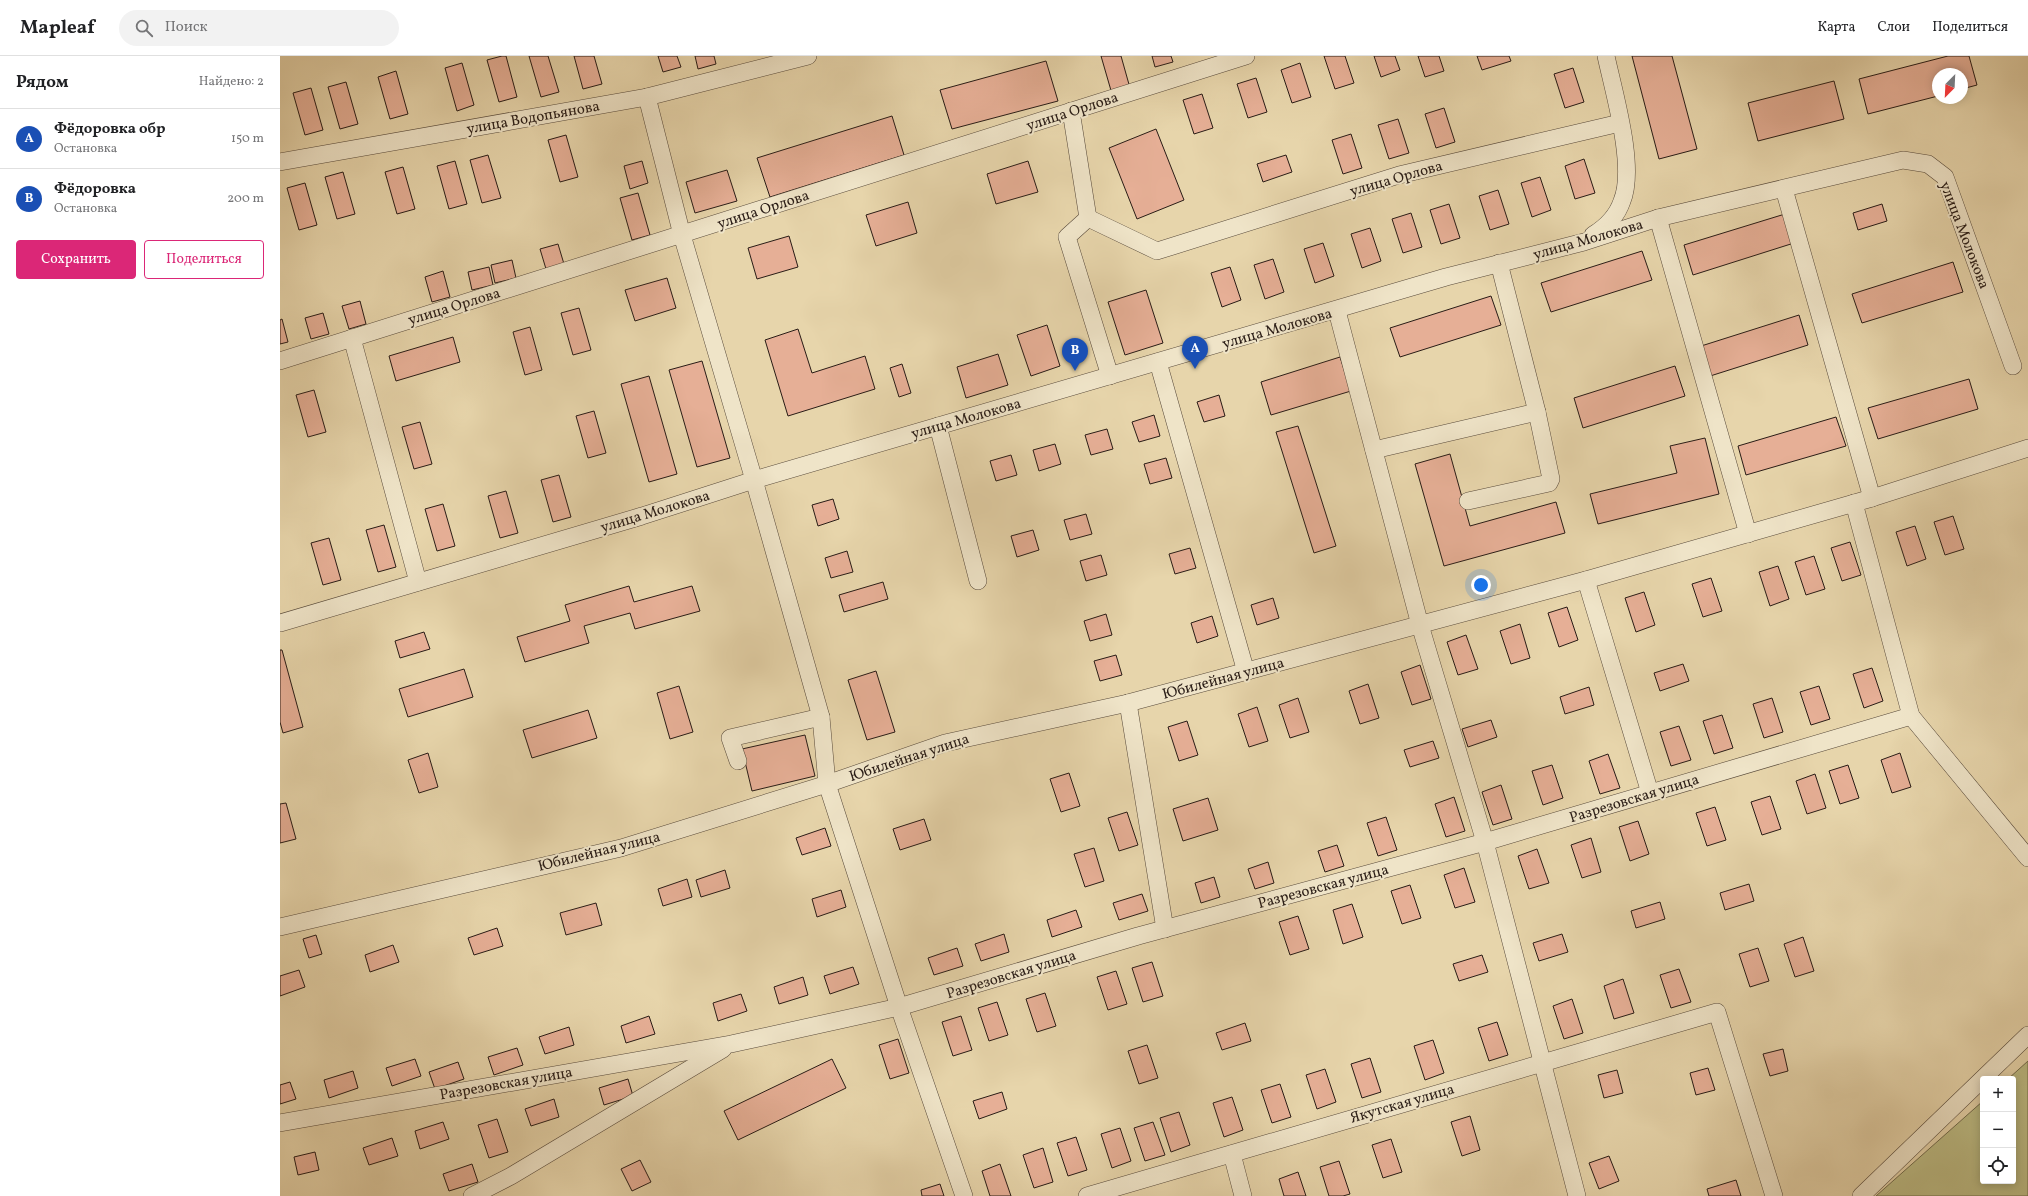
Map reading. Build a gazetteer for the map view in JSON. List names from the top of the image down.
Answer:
{
  "streets": {
    "street": [
      "улица Орлова",
      "улица Водопьянова",
      "улица Молокова",
      "Юбилейная улица",
      "Разрезовская улица",
      "Якутская улица"
    ]
  },
  "north": "bottom left",
  "page": {
    "header": "Mapleaf",
    "search": "Поиск",
    "nav": ["Карта", "Слои", "Поделиться"],
    "heading": ["Рядом", "Найдено: 2"],
    "list": [
      {
        "mark": "A",
        "name": "Фёдоровка обр",
        "note": "Остановка",
        "value": "150 m"
      },
      {
        "mark": "B",
        "name": "Фёдоровка",
        "note": "Остановка",
        "value": "200 m"
      }
    ],
    "buttons": ["Сохранить", "Поделиться"],
    "pins": ["A", "B"],
    "map_buttons": ["+", "−"]
  }
}
